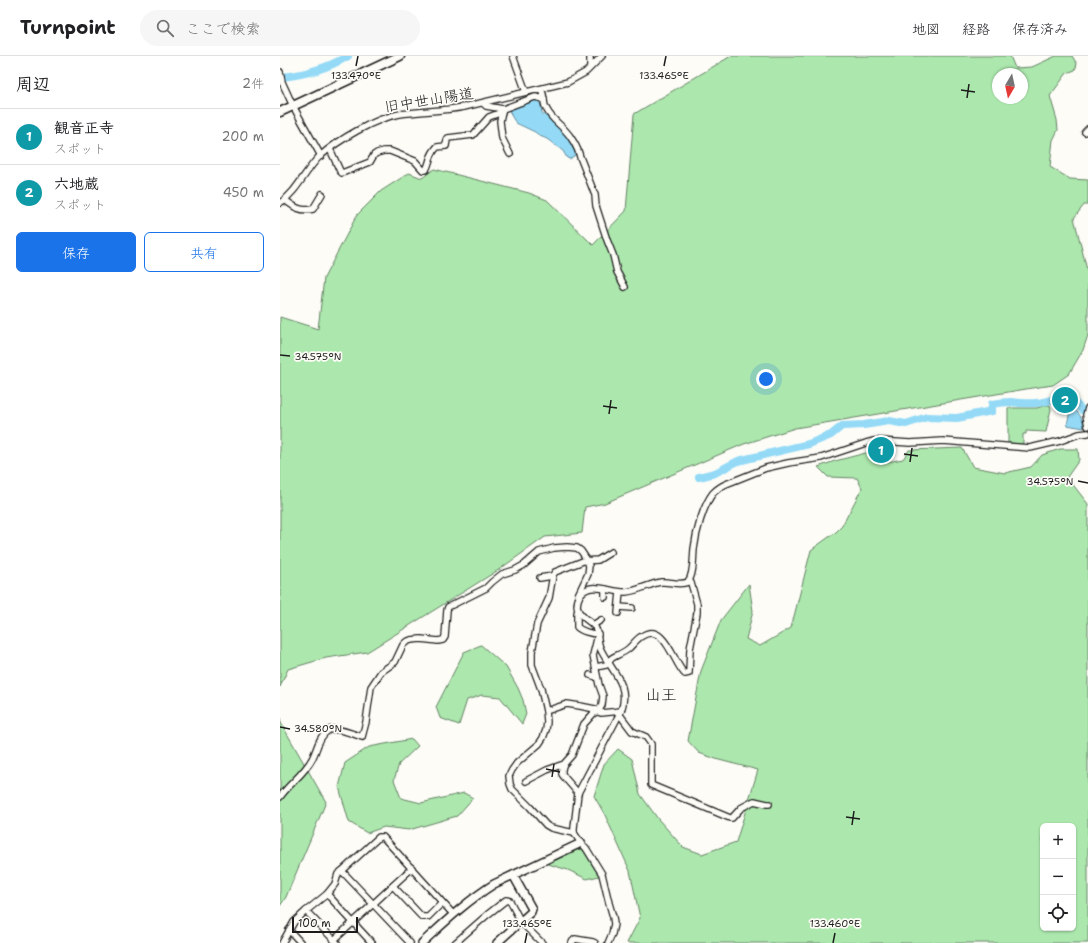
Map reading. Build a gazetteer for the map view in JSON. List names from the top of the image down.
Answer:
{
  "streets": {
    "street": ["旧中世山陽道"]
  },
  "districts": ["山王"],
  "scale_bar": "100 m",
  "north": "bottom",
  "page": {
    "header": "Turnpoint",
    "search": "ここで検索",
    "nav": ["地図", "経路", "保存済み"],
    "heading": ["周辺", "2件"],
    "list": [
      {
        "mark": "1",
        "name": "観音正寺",
        "note": "スポット",
        "value": "200 m"
      },
      {
        "mark": "2",
        "name": "六地蔵",
        "note": "スポット",
        "value": "450 m"
      }
    ],
    "buttons": ["保存", "共有"],
    "pins": ["2", "1"],
    "map_buttons": ["+", "−"],
    "scale": "100 m"
  },
  "coordinates": [
    "133.470°E",
    "133.465°E",
    "34.575°N",
    "34.580°N",
    "133.460°E"
  ]
}
